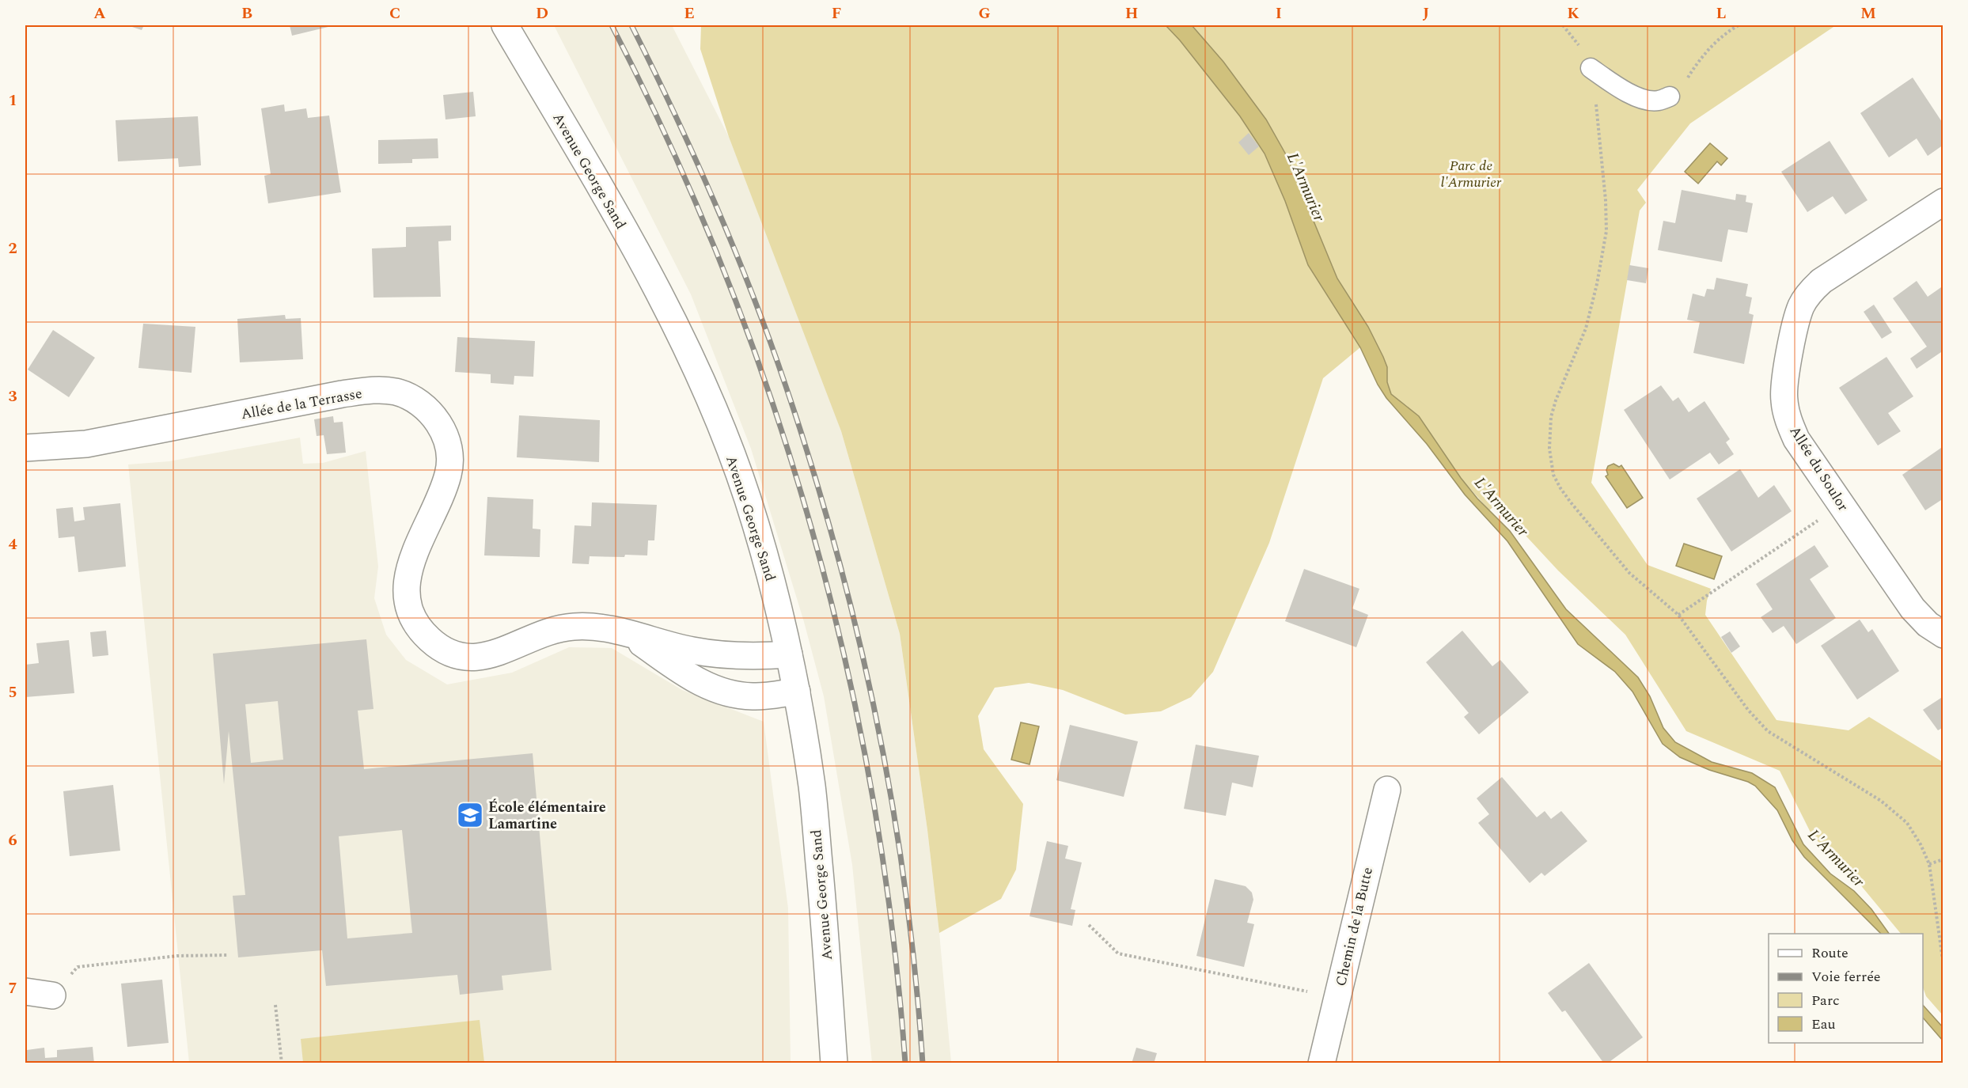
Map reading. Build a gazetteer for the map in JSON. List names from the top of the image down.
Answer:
{
  "streets": {
    "street": [
      "Avenue George Sand",
      "Allée de la Terrasse",
      "Allée du Soulor",
      "Chemin de la Butte"
    ]
  },
  "crossings": [
    ["Avenue George Sand", "Allée de la Terrasse"]
  ],
  "water": ["L'Armurier"],
  "parks": ["Parc de l'Armurier"],
  "places": {
    "school or university": ["École élémentaire Lamartine"]
  },
  "legend": [
    "Route",
    "Voie ferrée",
    "Parc",
    "Eau"
  ],
  "grid": {
    "columns": [
      "A",
      "B",
      "C",
      "D",
      "E",
      "F",
      "G",
      "H",
      "I",
      "J",
      "K",
      "L",
      "M"
    ],
    "rows": [
      "1",
      "2",
      "3",
      "4",
      "5",
      "6",
      "7"
    ]
  }
}
